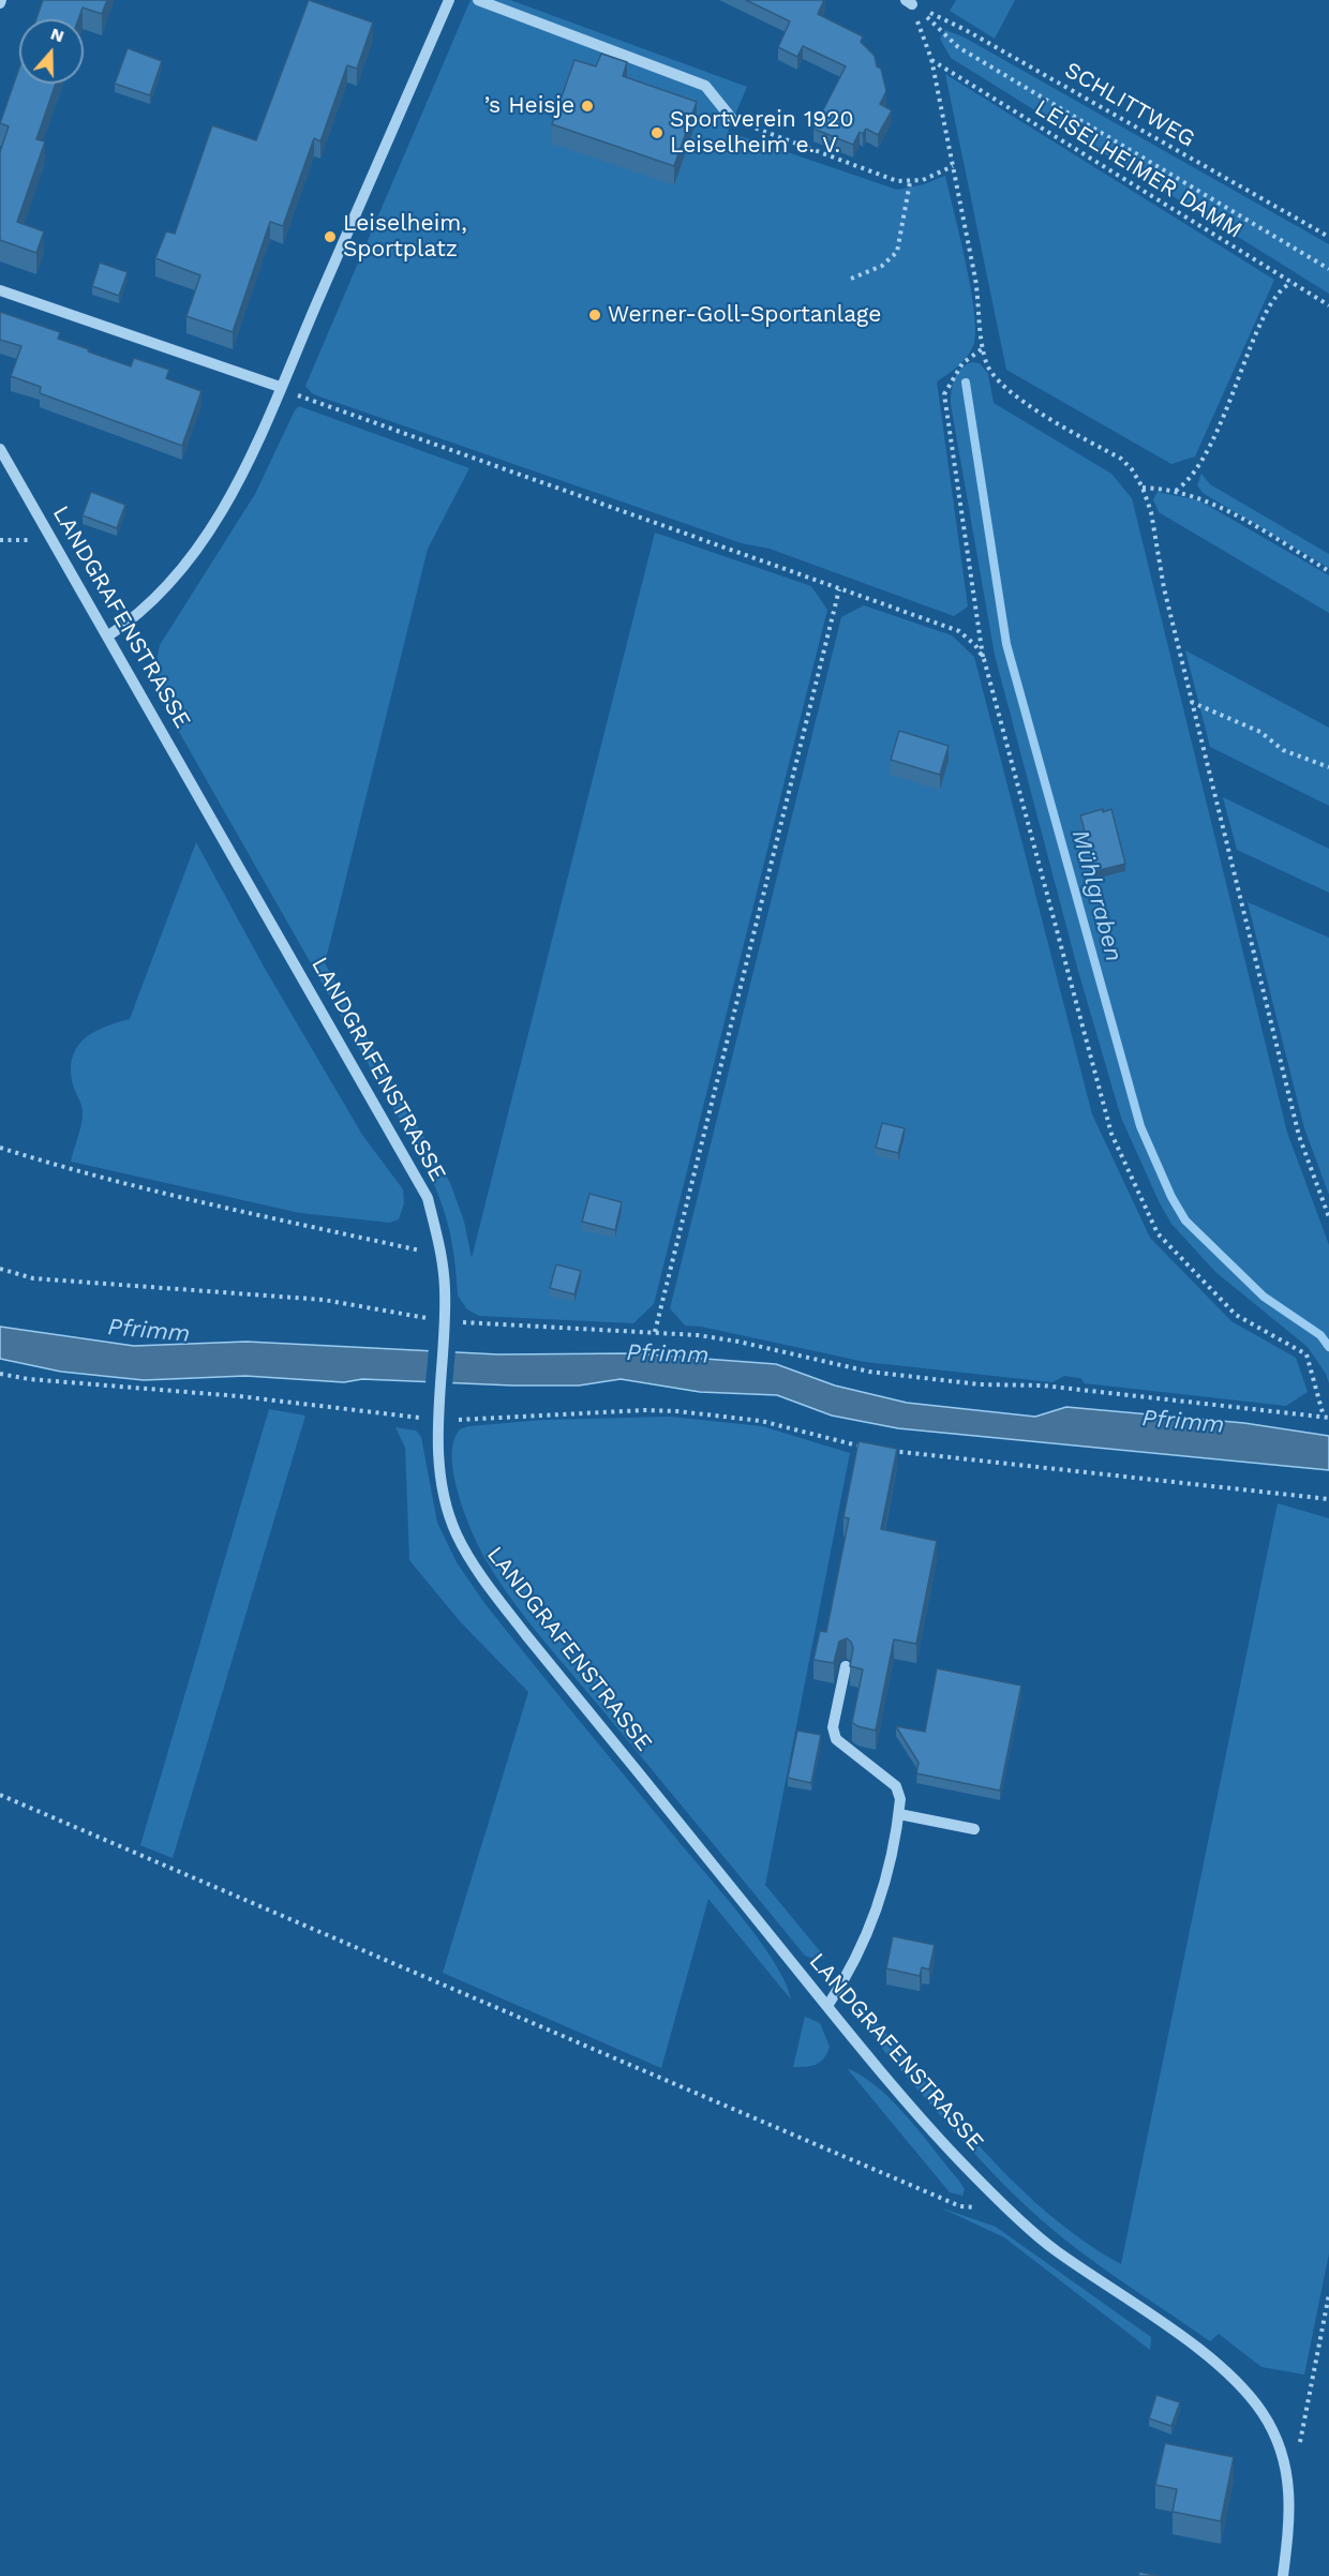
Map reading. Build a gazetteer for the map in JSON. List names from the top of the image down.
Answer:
{
  "streets": {
    "street": ["LANDGRAFENSTRASSE"],
    "path": ["SCHLITTWEG", "LEISELHEIMER DAMM"]
  },
  "water": ["Mühlgraben", "Pfrimm"],
  "places": [
    "’s Heisje",
    "Sportverein 1920 Leiselheim e. V.",
    "Leiselheim, Sportplatz",
    "Werner-Goll-Sportanlage"
  ],
  "north": "top"
}
